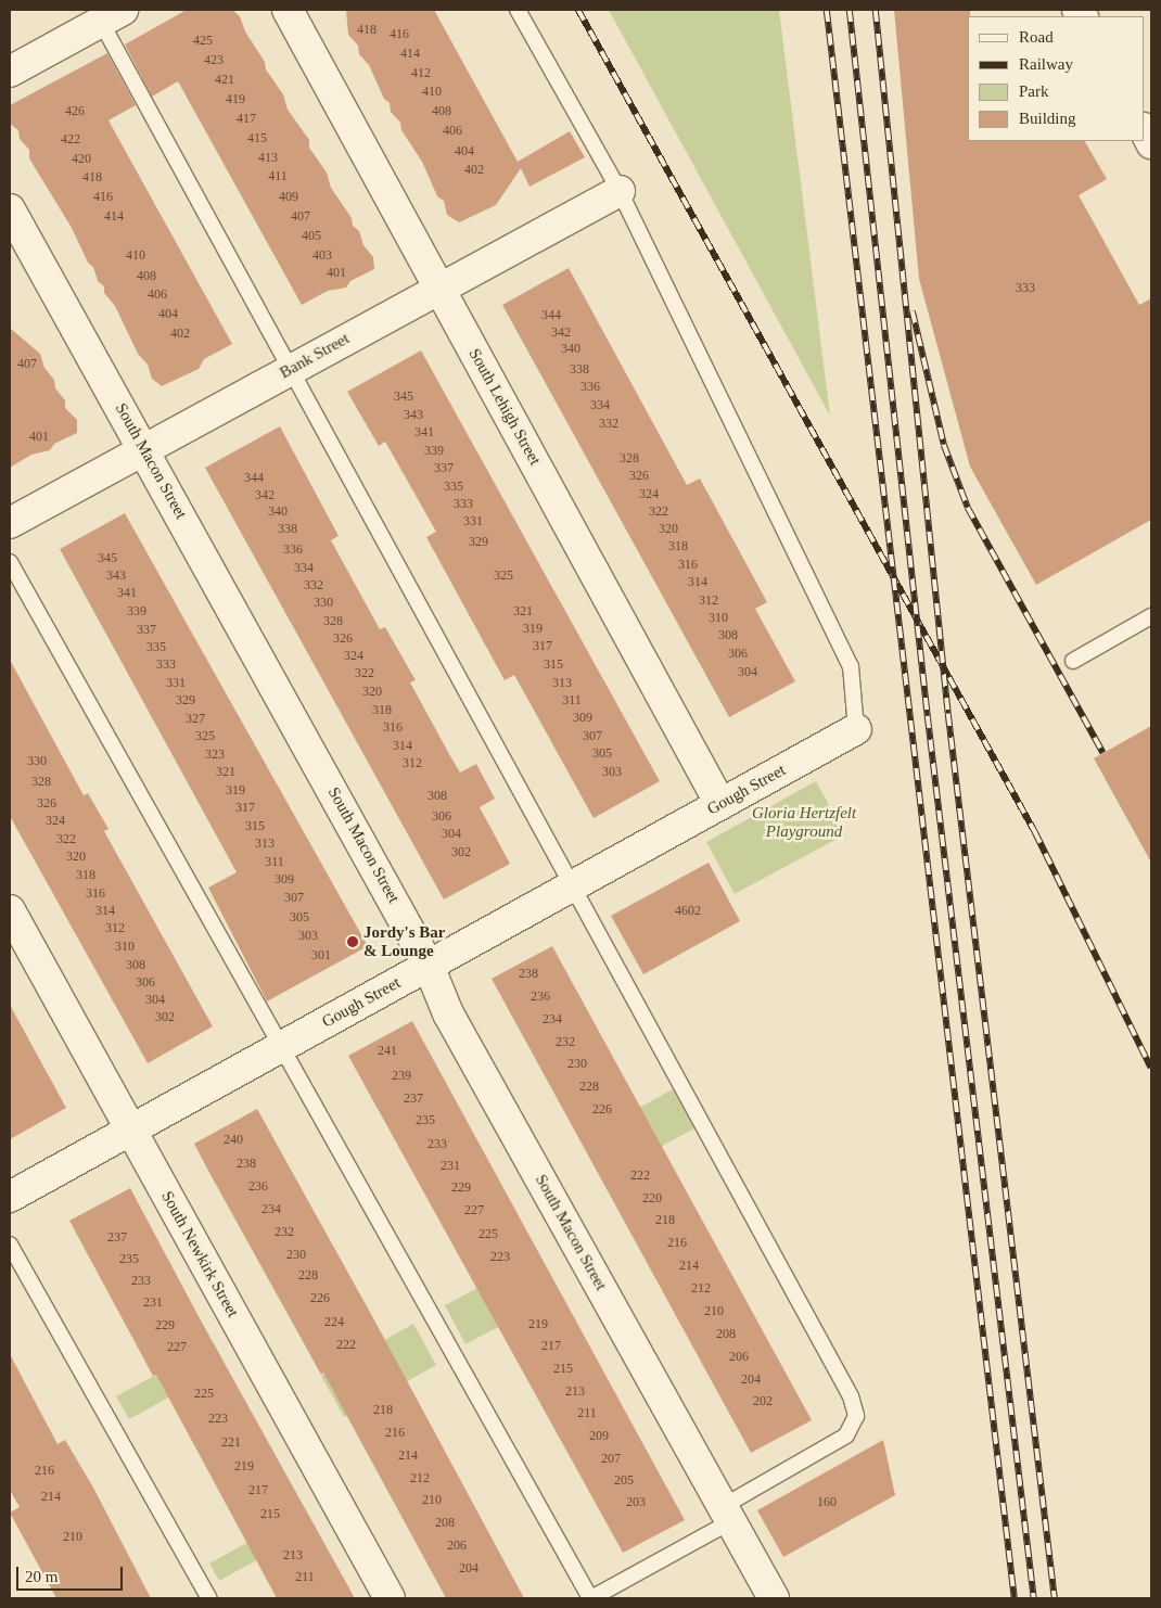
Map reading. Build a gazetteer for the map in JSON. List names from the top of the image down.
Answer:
{
  "streets": {
    "street": [
      "Bank Street",
      "South Lehigh Street",
      "South Macon Street",
      "Gough Street",
      "South Newkirk Street"
    ]
  },
  "crossings": [
    ["Bank Street", "South Lehigh Street"],
    ["Bank Street", "South Macon Street"],
    ["South Lehigh Street", "Gough Street"],
    ["South Macon Street", "Gough Street"],
    ["Gough Street", "South Newkirk Street"]
  ],
  "parks": ["Gloria Hertzfelt Playground"],
  "places": ["Jordy's Bar & Lounge"],
  "house_numbers": [
    "418",
    "416",
    "425",
    "414",
    "423",
    "412",
    "421",
    "410",
    "419",
    "426",
    "408",
    "417",
    "406",
    "415",
    "422",
    "404",
    "413",
    "420",
    "402",
    "411",
    "418",
    "416",
    "409",
    "414",
    "407",
    "405",
    "410",
    "403",
    "401",
    "408",
    "333",
    "406",
    "404",
    "344",
    "342",
    "402",
    "340",
    "407",
    "338",
    "336",
    "345",
    "334",
    "343",
    "332",
    "341",
    "401",
    "339",
    "328",
    "337",
    "326",
    "344",
    "335",
    "324",
    "342",
    "333",
    "340",
    "322",
    "331",
    "338",
    "320",
    "329",
    "318",
    "336",
    "345",
    "316",
    "334",
    "343",
    "325",
    "314",
    "332",
    "341",
    "312",
    "330",
    "339",
    "321",
    "310",
    "328",
    "319",
    "337",
    "308",
    "326",
    "317",
    "335",
    "306",
    "324",
    "333",
    "315",
    "304",
    "322",
    "331",
    "313",
    "320",
    "329",
    "311",
    "318",
    "309",
    "327",
    "316",
    "325",
    "307",
    "314",
    "305",
    "323",
    "330",
    "312",
    "321",
    "303",
    "328",
    "319",
    "308",
    "326",
    "317",
    "306",
    "324",
    "315",
    "304",
    "322",
    "313",
    "302",
    "320",
    "311",
    "318",
    "309",
    "316",
    "307",
    "314",
    "4602",
    "305",
    "312",
    "303",
    "310",
    "301",
    "308",
    "238",
    "306",
    "236",
    "304",
    "302",
    "234",
    "232",
    "241",
    "230",
    "239",
    "228",
    "237",
    "226",
    "235",
    "240",
    "233",
    "238",
    "231",
    "222",
    "236",
    "229",
    "220",
    "234",
    "227",
    "218",
    "232",
    "225",
    "237",
    "216",
    "230",
    "223",
    "235",
    "214",
    "228",
    "233",
    "212",
    "226",
    "231",
    "210",
    "224",
    "219",
    "229",
    "208",
    "222",
    "217",
    "227",
    "206",
    "215",
    "204",
    "213",
    "225",
    "202",
    "218",
    "211",
    "223",
    "216",
    "209",
    "221",
    "214",
    "207",
    "219",
    "216",
    "212",
    "205",
    "217",
    "214",
    "210",
    "203",
    "160",
    "215",
    "208",
    "210",
    "206",
    "213",
    "204",
    "211"
  ],
  "legend": [
    "Road",
    "Railway",
    "Park",
    "Building"
  ],
  "scale_bar": "20 m"
}
